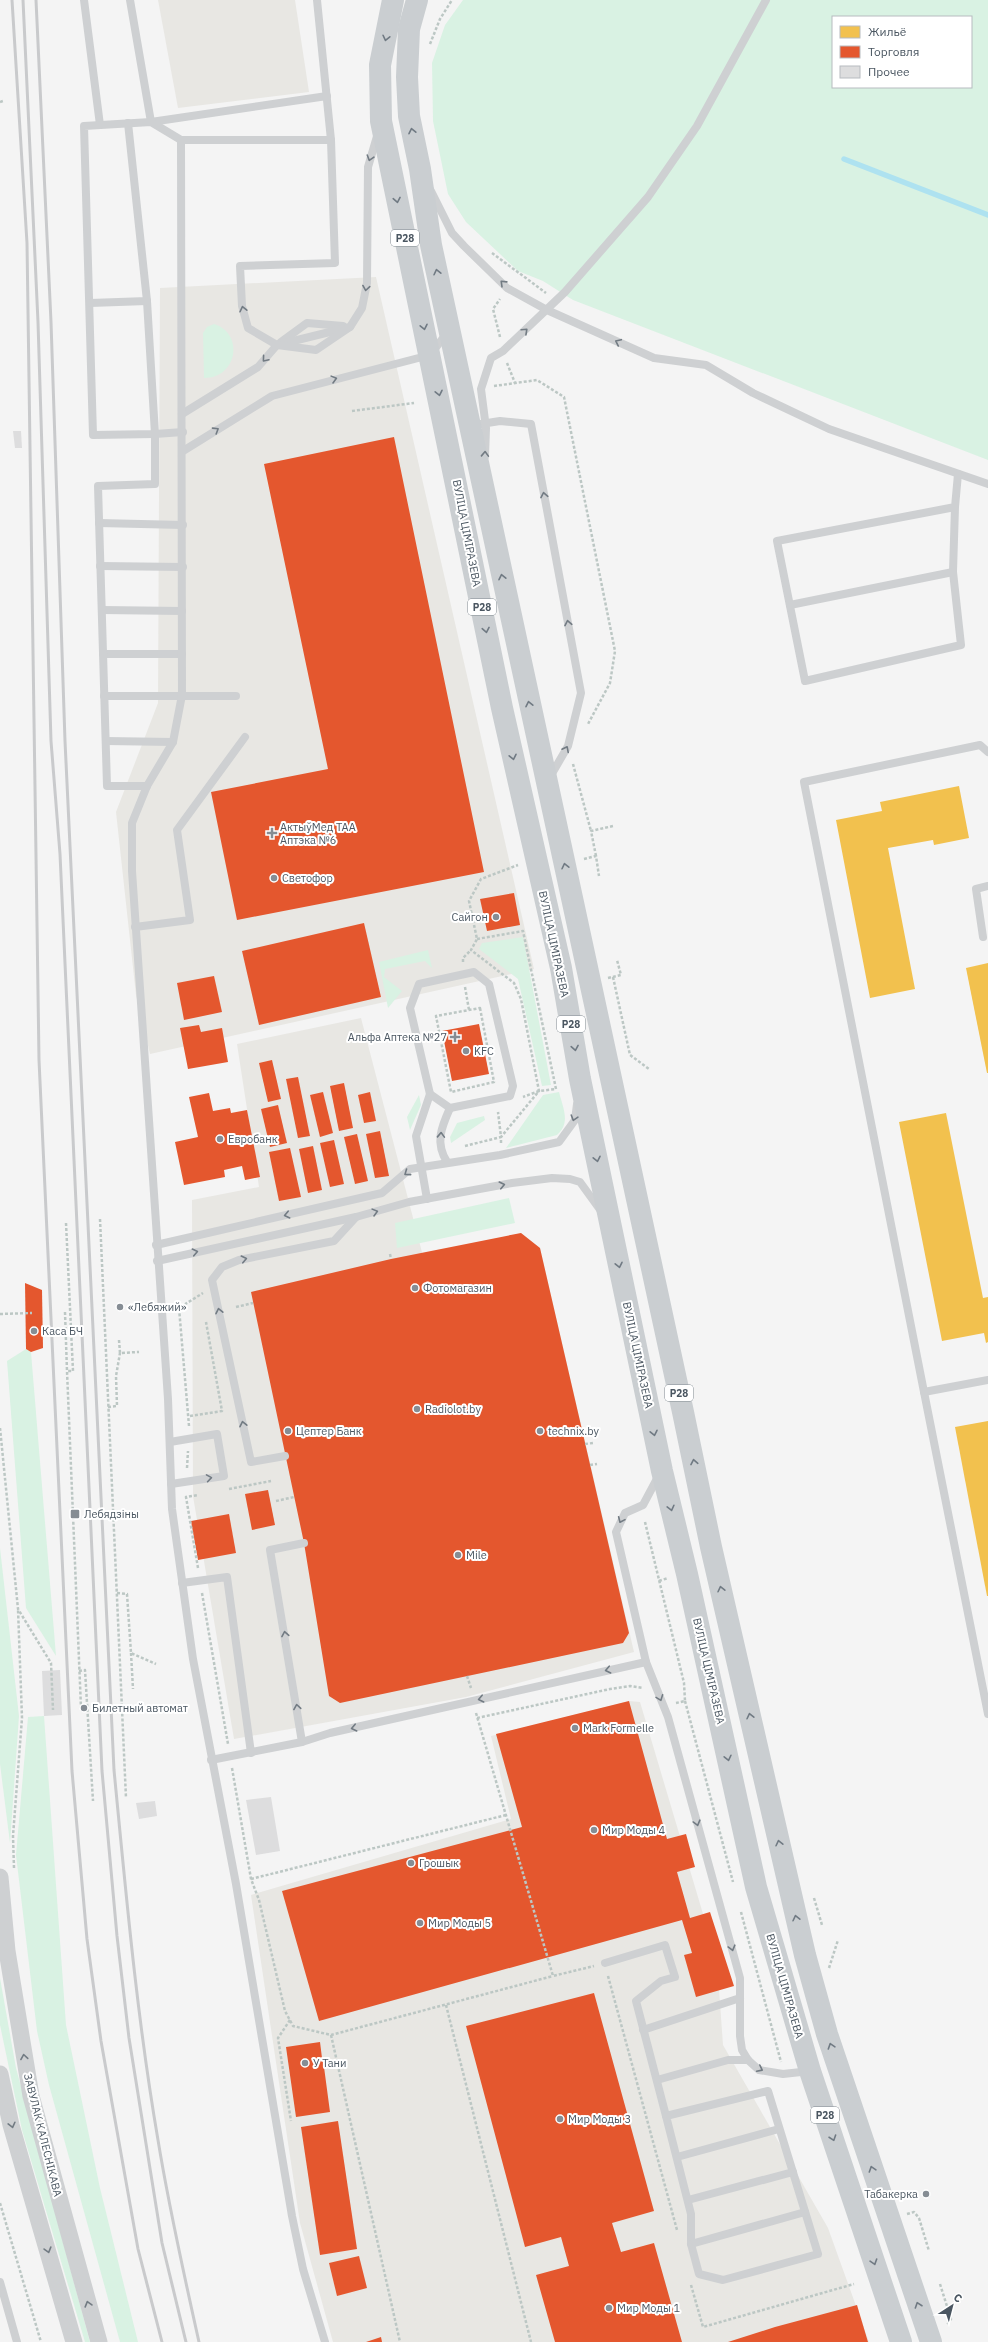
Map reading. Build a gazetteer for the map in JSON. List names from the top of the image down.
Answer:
{
  "streets": {
    "main road": ["Р28", "ВУЛІЦА ЦІМІРАЗЕВА"],
    "street": ["ЗАВУЛАК КАЛЕСНІКАВА"]
  },
  "crossings": [
    ["Р28", "ВУЛІЦА ЦІМІРАЗЕВА"]
  ],
  "places": {
    "health": ["АктыўМед ТАА Аптэка №6", "Альфа Аптека №27"],
    "other": [
      "Светофор",
      "Сайгон",
      "KFC",
      "Евробанк",
      "Фотомагазин",
      "«Лебяжий»",
      "Каса БЧ",
      "Radiolot.by",
      "Цептер Банк",
      "technix.by",
      "Mile",
      "Билетный автомат",
      "Mark Formelle",
      "Мир Моды 4",
      "Грошык",
      "Мир Моды 5",
      "У Тани",
      "Мир Моды 3",
      "Табакерка",
      "Мир Моды 1"
    ],
    "transit": ["Лебядзіны"]
  },
  "legend": ["Жильё", "Торговля", "Прочее"],
  "north": "top right"
}
